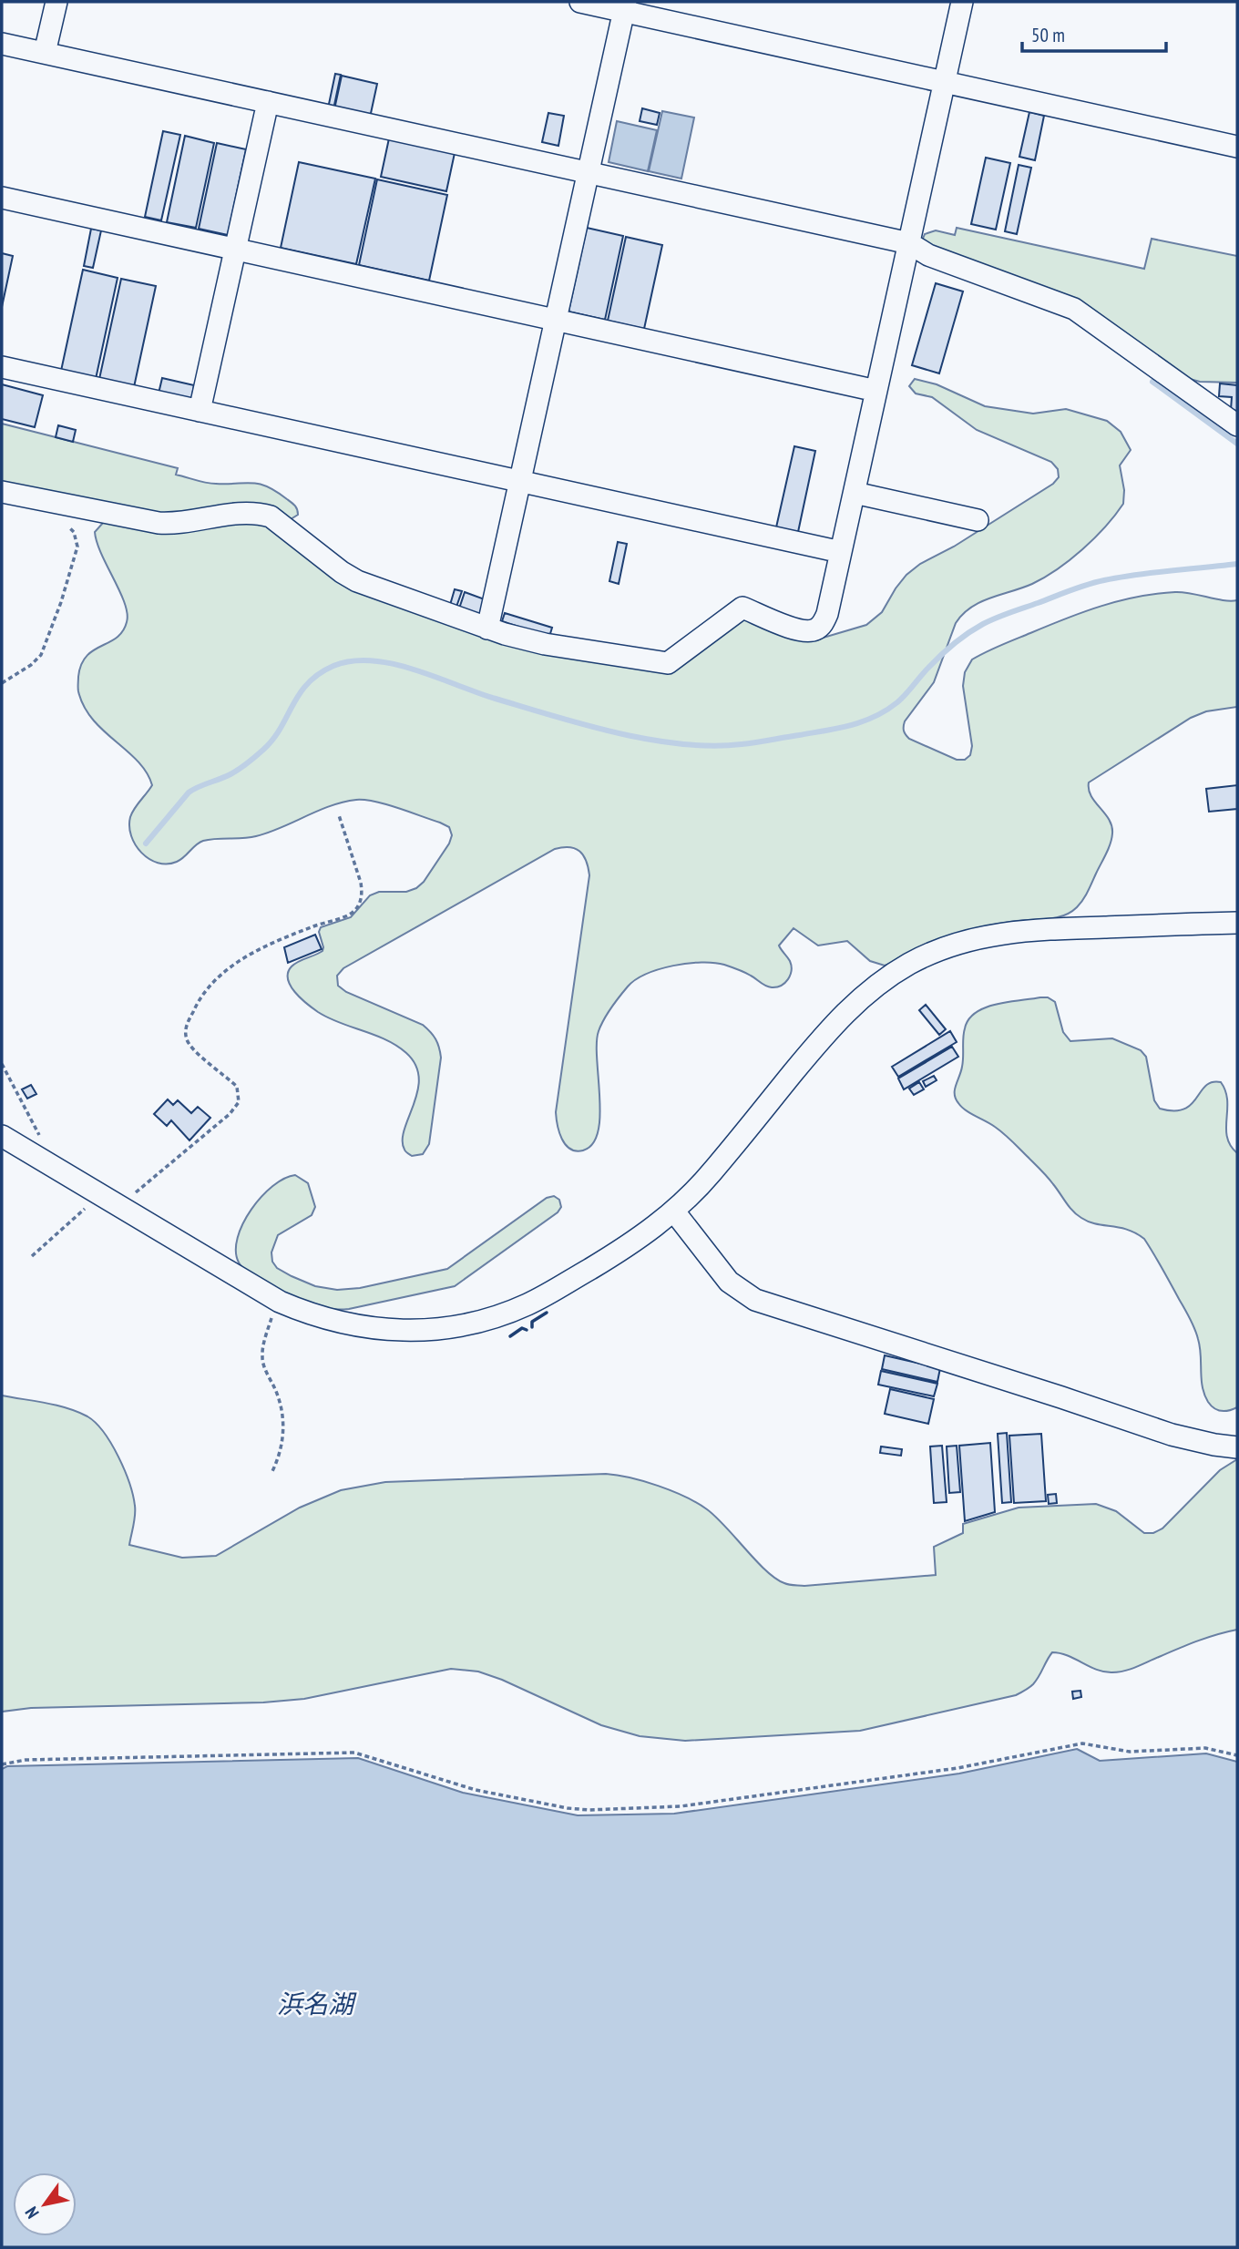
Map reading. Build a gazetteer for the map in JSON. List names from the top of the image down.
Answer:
{
  "water": ["浜名湖"],
  "scale_bar": "50 m",
  "north": "bottom left"
}
